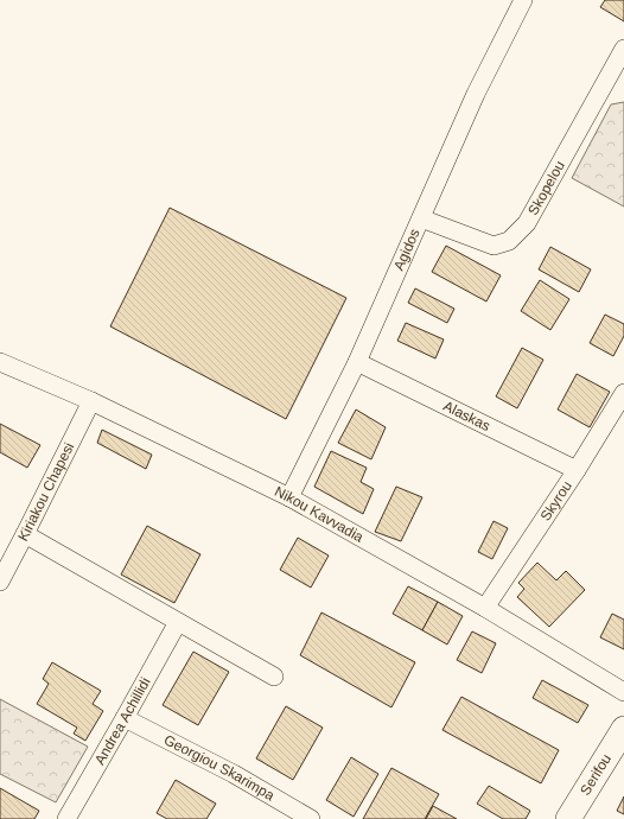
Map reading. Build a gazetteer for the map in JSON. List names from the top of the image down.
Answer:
{
  "streets": {
    "street": [
      "Skopelou",
      "Agidos",
      "Alaskas",
      "Kiriakou Chapesi",
      "Skyrou",
      "Nikou Kavvadia",
      "Andrea Achillidi",
      "Georgiou Skarimpa",
      "Serifou"
    ]
  },
  "crossings": [
    ["Skopelou", "Agidos"],
    ["Agidos", "Alaskas"],
    ["Agidos", "Nikou Kavvadia"],
    ["Alaskas", "Skyrou"],
    ["Kiriakou Chapesi", "Nikou Kavvadia"],
    ["Skyrou", "Nikou Kavvadia"],
    ["Andrea Achillidi", "Georgiou Skarimpa"]
  ]
}
